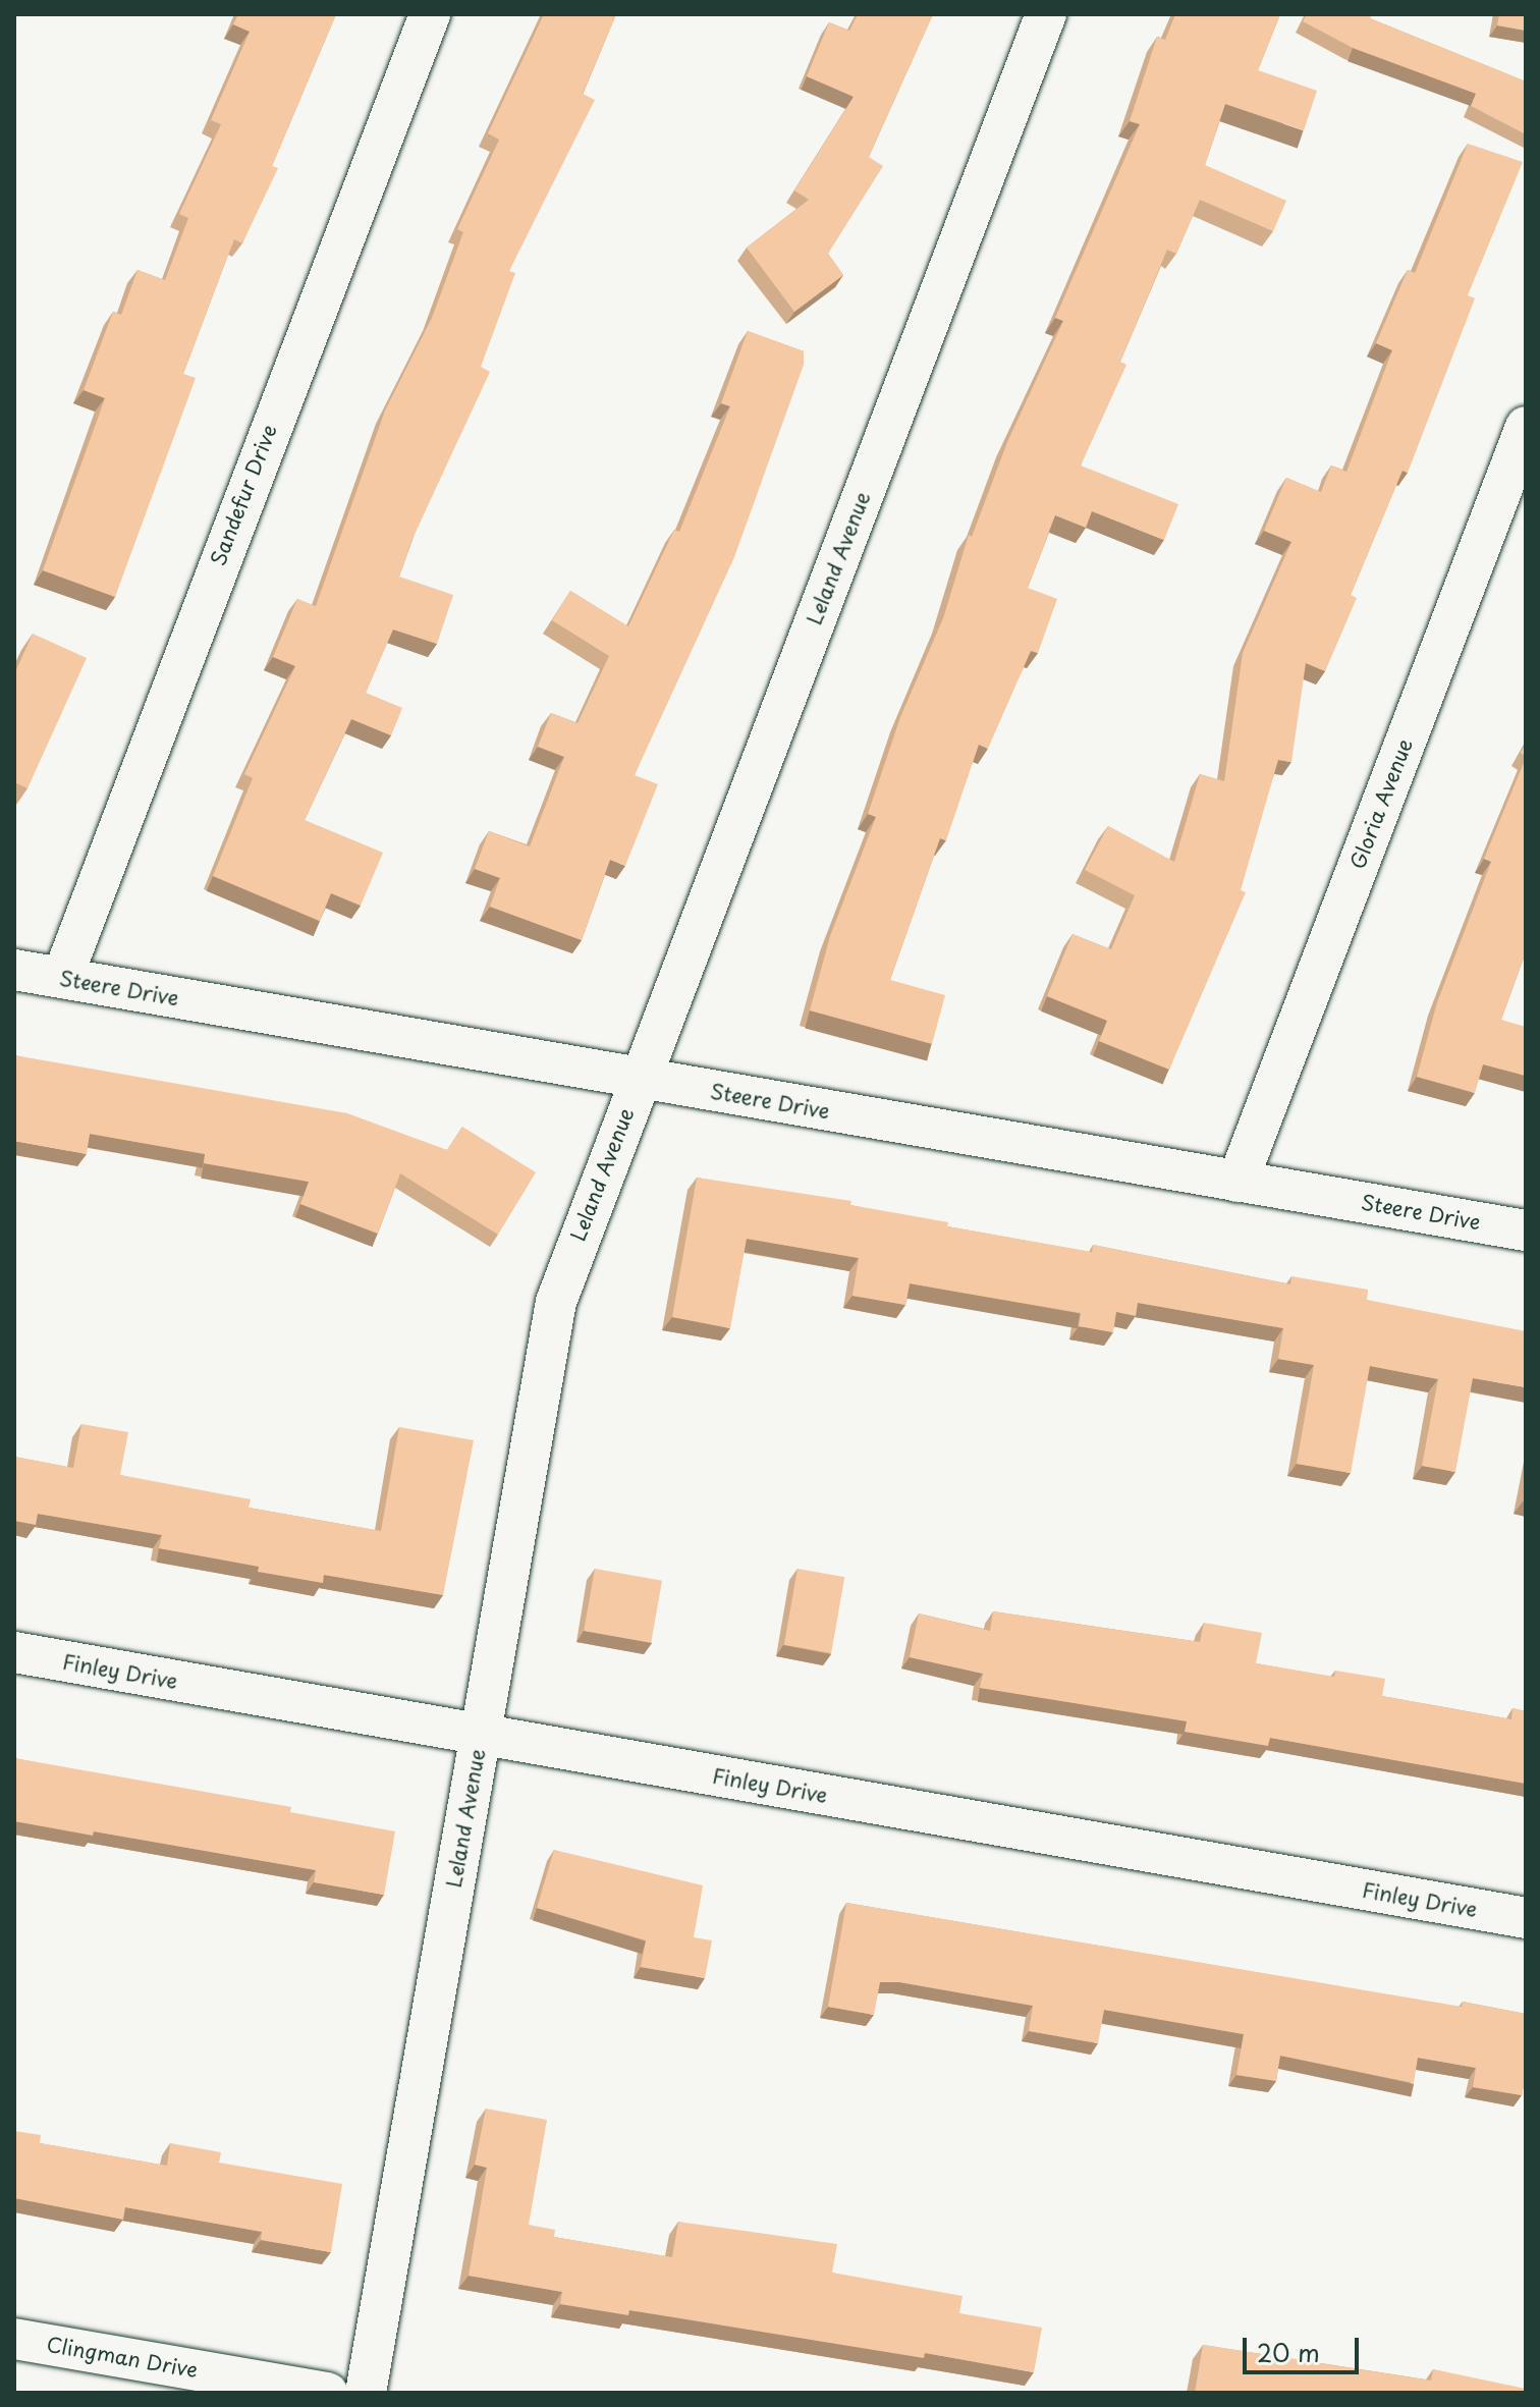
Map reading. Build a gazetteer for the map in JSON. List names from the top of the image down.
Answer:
{
  "streets": {
    "street": [
      "Sandefur Drive",
      "Leland Avenue",
      "Gloria Avenue",
      "Steere Drive",
      "Finley Drive",
      "Clingman Drive"
    ]
  },
  "crossings": [
    ["Sandefur Drive", "Steere Drive"],
    ["Leland Avenue", "Steere Drive"],
    ["Leland Avenue", "Finley Drive"],
    ["Gloria Avenue", "Steere Drive"]
  ],
  "scale_bar": "20 m"
}
